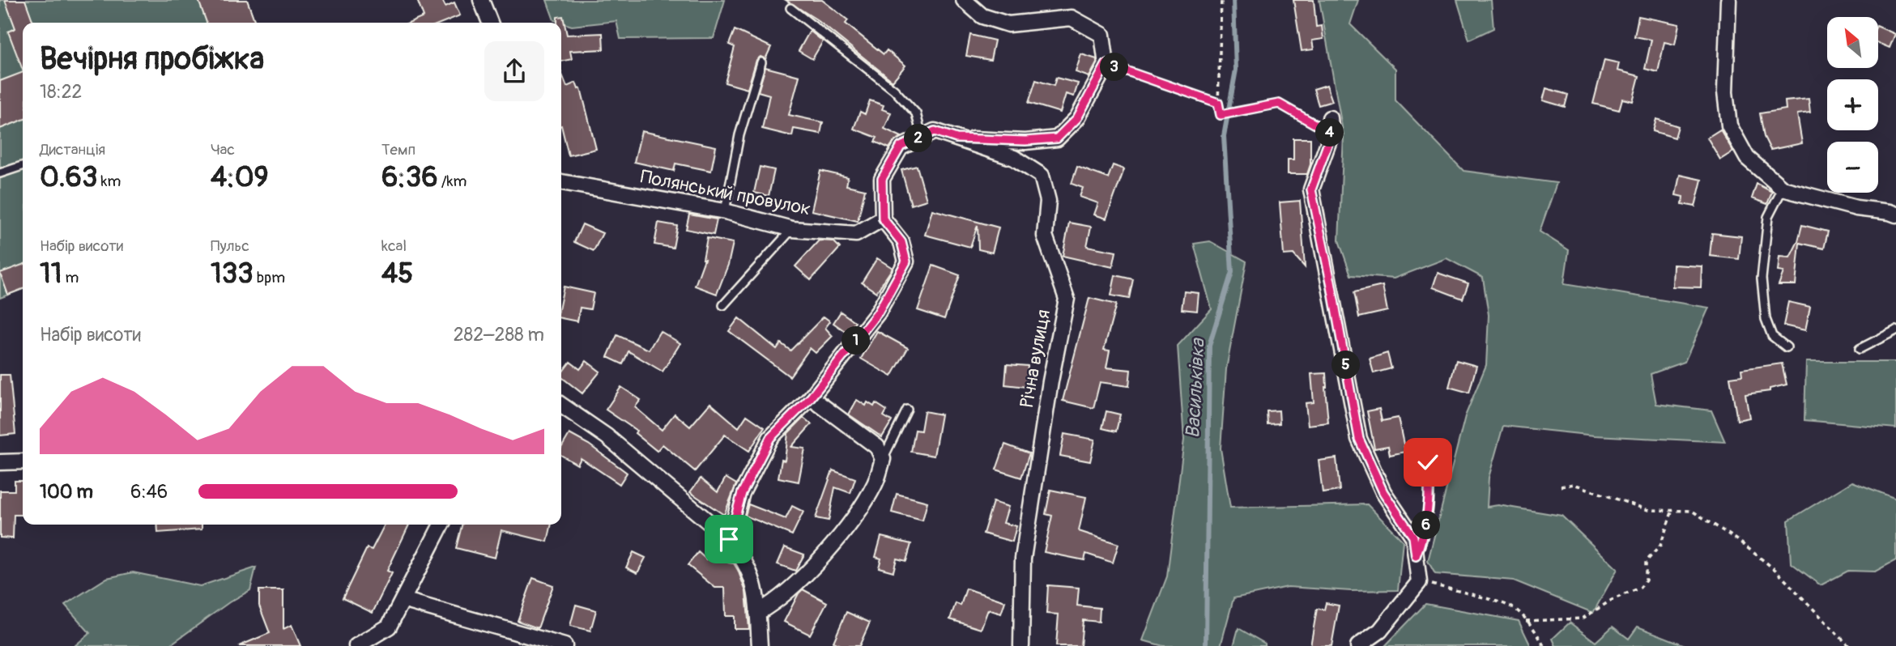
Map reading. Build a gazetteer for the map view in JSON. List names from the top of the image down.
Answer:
{
  "streets": {
    "street": ["Полянський провулок", "Річна вулиця"]
  },
  "crossings": [
    ["Полянський провулок", "Річна вулиця"]
  ],
  "water": ["Васильківка"],
  "north": "top left",
  "page": {
    "map_buttons": ["+", "−"],
    "heading": ["Вечірня пробіжка", "18:22"],
    "pins": [
      "3",
      "4",
      "2",
      "1",
      "5",
      "6"
    ],
    "stats": [
      ["Дистанція", "0.63 km"],
      ["Час", "4:09"],
      ["Темп", "6:36 /km"],
      ["Набір висоти", "11 m"],
      ["Пульс", "133 bpm"],
      ["kcal", "45"]
    ],
    "chart": ["Набір висоти", "282–288 m"],
    "list": [
      {
        "name": "100 m",
        "note": "6:46"
      }
    ]
  }
}
